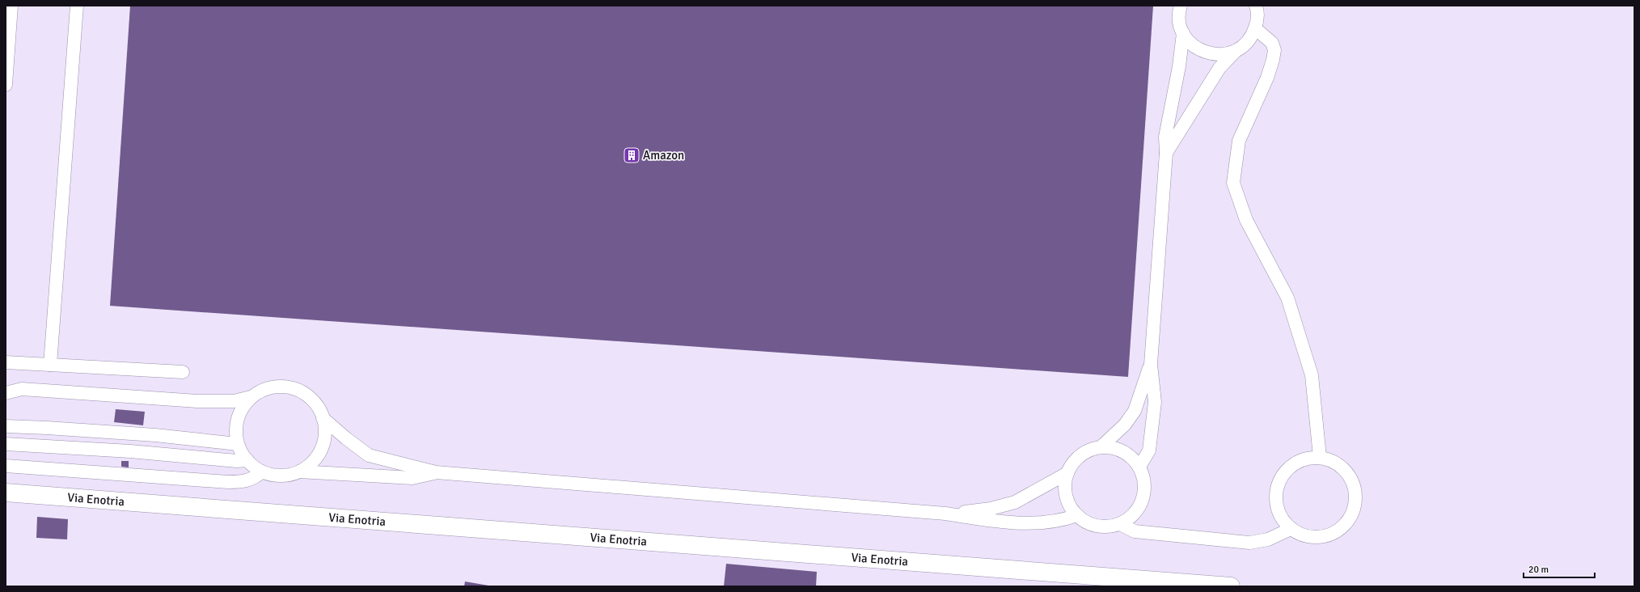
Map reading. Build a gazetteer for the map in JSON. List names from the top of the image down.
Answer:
{
  "streets": {
    "street": ["Via Enotria"]
  },
  "places": {
    "building": ["Amazon"]
  },
  "scale_bar": "20 m"
}
